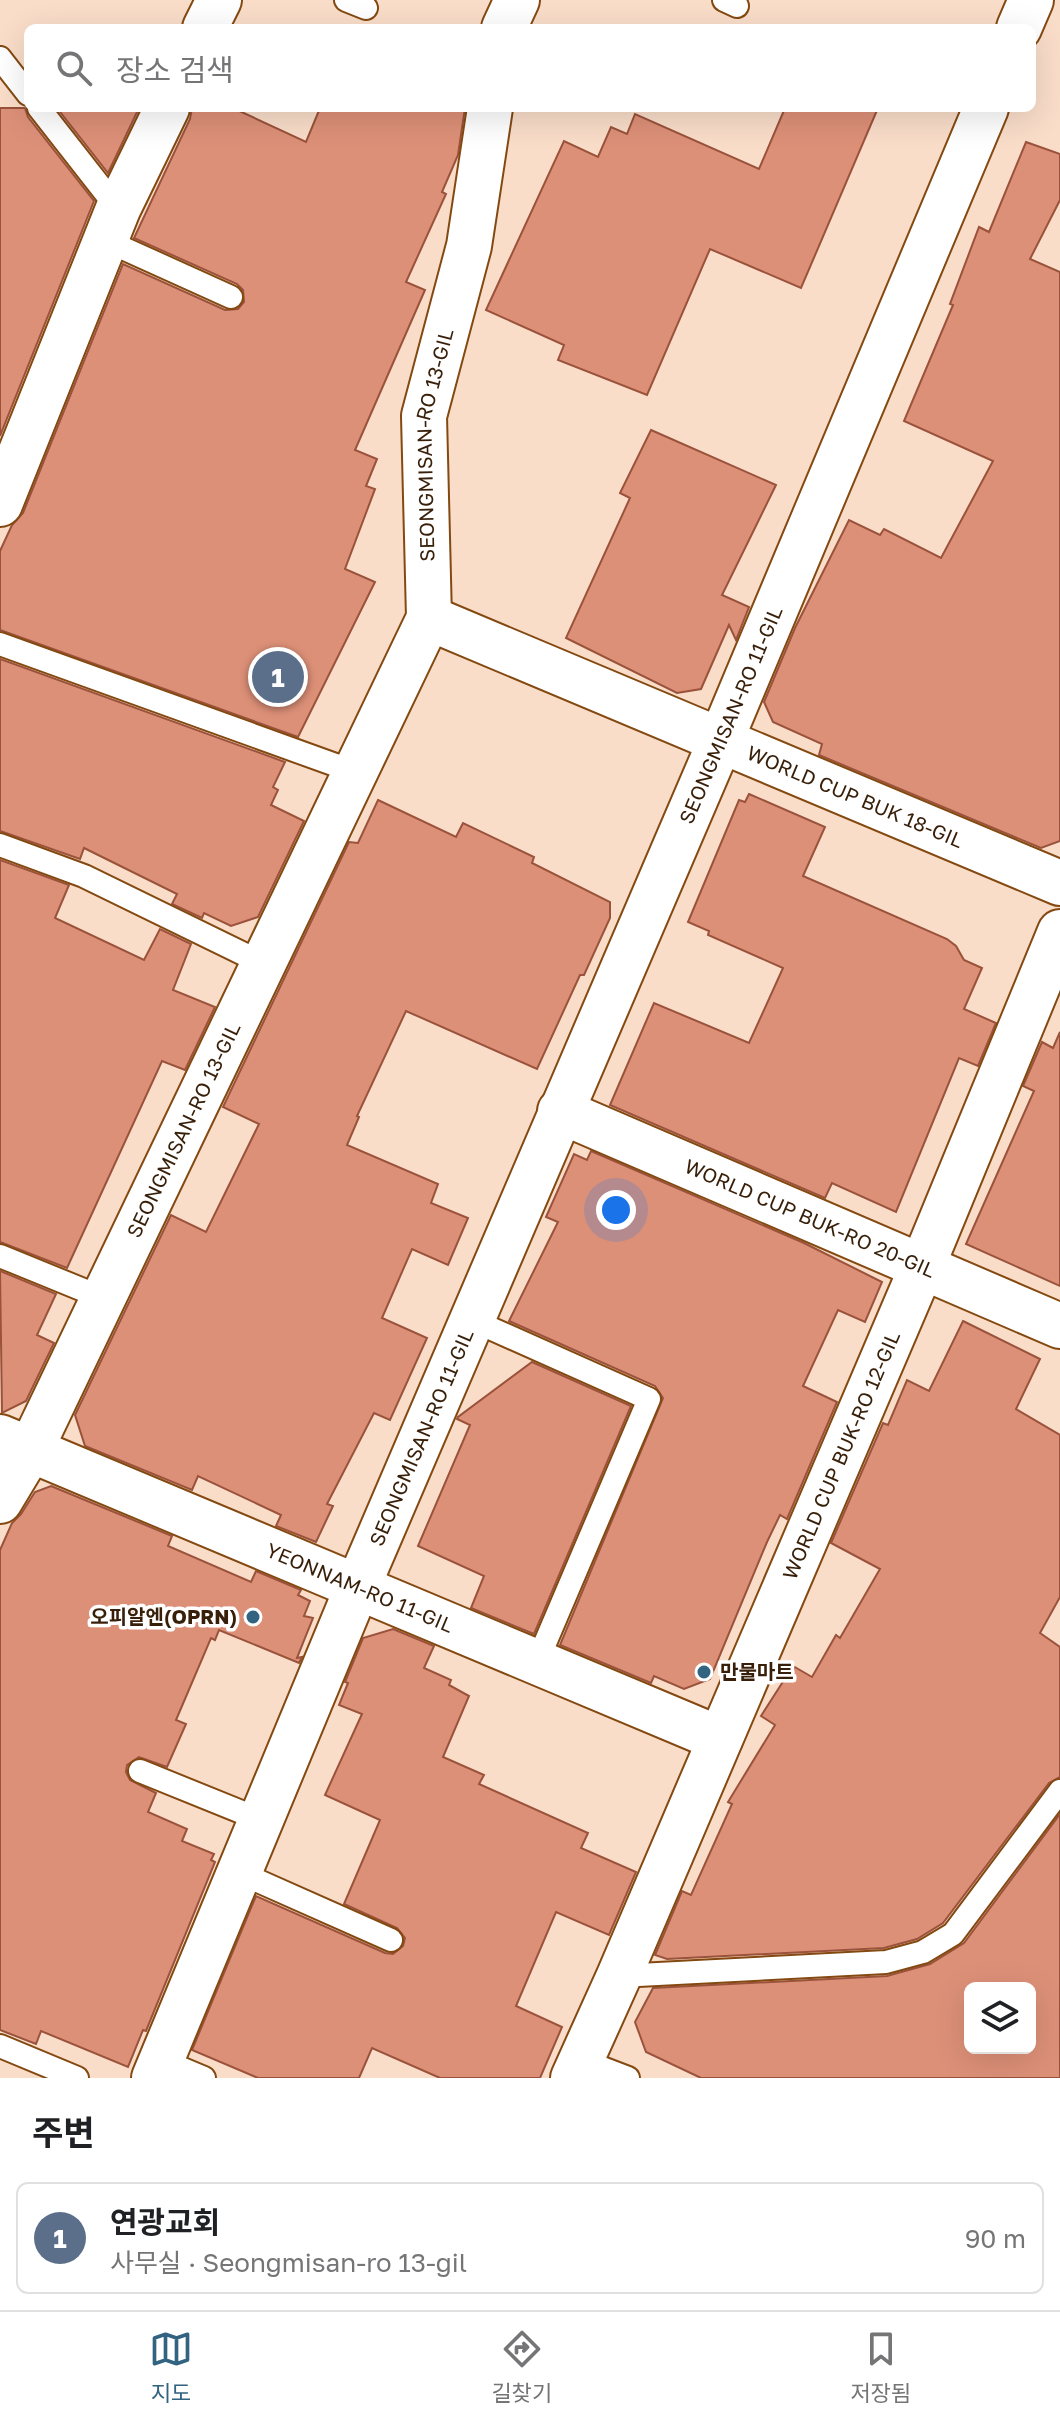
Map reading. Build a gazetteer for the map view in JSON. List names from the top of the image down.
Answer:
{
  "streets": {
    "street": [
      "SEONGMISAN-RO 13-GIL",
      "SEONGMISAN-RO 11-GIL",
      "WORLD CUP BUK 18-GIL",
      "WORLD CUP BUK-RO 20-GIL",
      "WORLD CUP BUK-RO 12-GIL",
      "YEONNAM-RO 11-GIL"
    ]
  },
  "crossings": [
    ["SEONGMISAN-RO 13-GIL", "WORLD CUP BUK 18-GIL"],
    ["SEONGMISAN-RO 13-GIL", "YEONNAM-RO 11-GIL"],
    ["SEONGMISAN-RO 11-GIL", "WORLD CUP BUK 18-GIL"],
    ["SEONGMISAN-RO 11-GIL", "WORLD CUP BUK-RO 20-GIL"],
    ["SEONGMISAN-RO 11-GIL", "YEONNAM-RO 11-GIL"],
    ["WORLD CUP BUK-RO 20-GIL", "WORLD CUP BUK-RO 12-GIL"],
    ["WORLD CUP BUK-RO 12-GIL", "YEONNAM-RO 11-GIL"]
  ],
  "places": ["오피알엔(OPRN)", "만물마트"],
  "page": {
    "search": "장소 검색",
    "pins": "1",
    "heading": "주변",
    "list": [
      {
        "mark": "1",
        "name": "연광교회",
        "note": "사무실 · Seongmisan-ro 13-gil",
        "value": "90 m"
      }
    ],
    "nav": ["지도", "길찾기", "저장됨"]
  }
}
